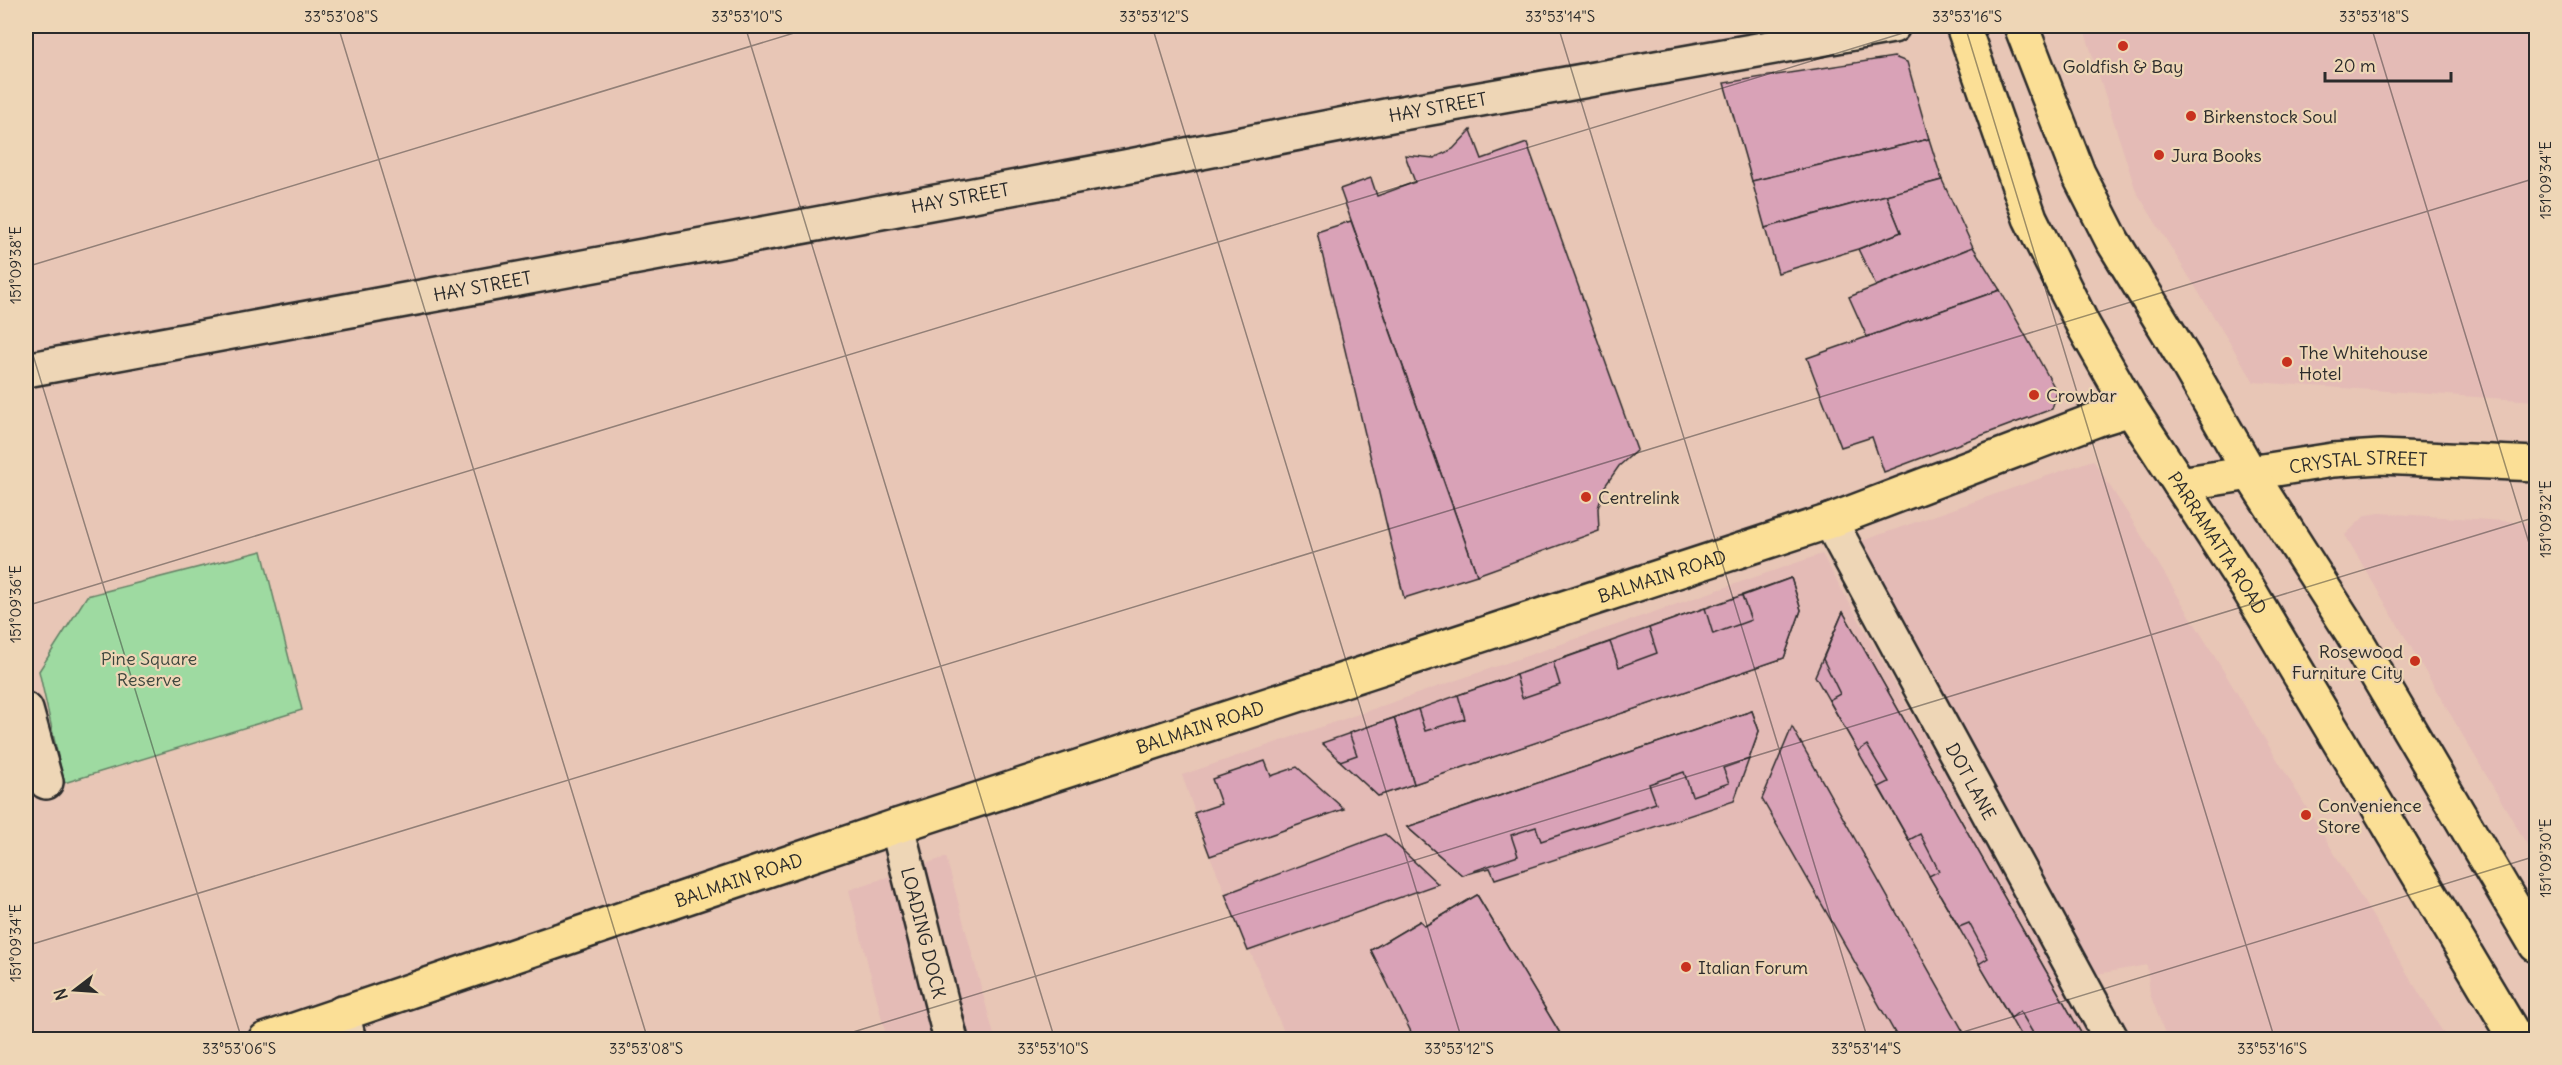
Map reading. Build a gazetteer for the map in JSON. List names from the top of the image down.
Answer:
{
  "streets": {
    "main road": ["CRYSTAL STREET", "PARRAMATTA ROAD", "BALMAIN ROAD"],
    "street": ["HAY STREET", "DOT LANE", "LOADING DOCK"]
  },
  "crossings": [
    ["CRYSTAL STREET", "PARRAMATTA ROAD"],
    ["PARRAMATTA ROAD", "BALMAIN ROAD"],
    ["BALMAIN ROAD", "DOT LANE"],
    ["BALMAIN ROAD", "LOADING DOCK"]
  ],
  "parks": ["Pine Square Reserve"],
  "places": [
    "Goldfish & Bay",
    "Birkenstock Soul",
    "Jura Books",
    "The Whitehouse Hotel",
    "Crowbar",
    "Centrelink",
    "Rosewood Furniture City",
    "Convenience Store",
    "Italian Forum"
  ],
  "scale_bar": "20 m",
  "north": "left",
  "coordinates": [
    "33°53'08\"S",
    "33°53'10\"S",
    "33°53'12\"S",
    "33°53'14\"S",
    "33°53'16\"S",
    "33°53'18\"S",
    "151°09'34\"E",
    "151°09'38\"E",
    "151°09'32\"E",
    "151°09'36\"E",
    "151°09'30\"E",
    "33°53'06\"S"
  ]
}
